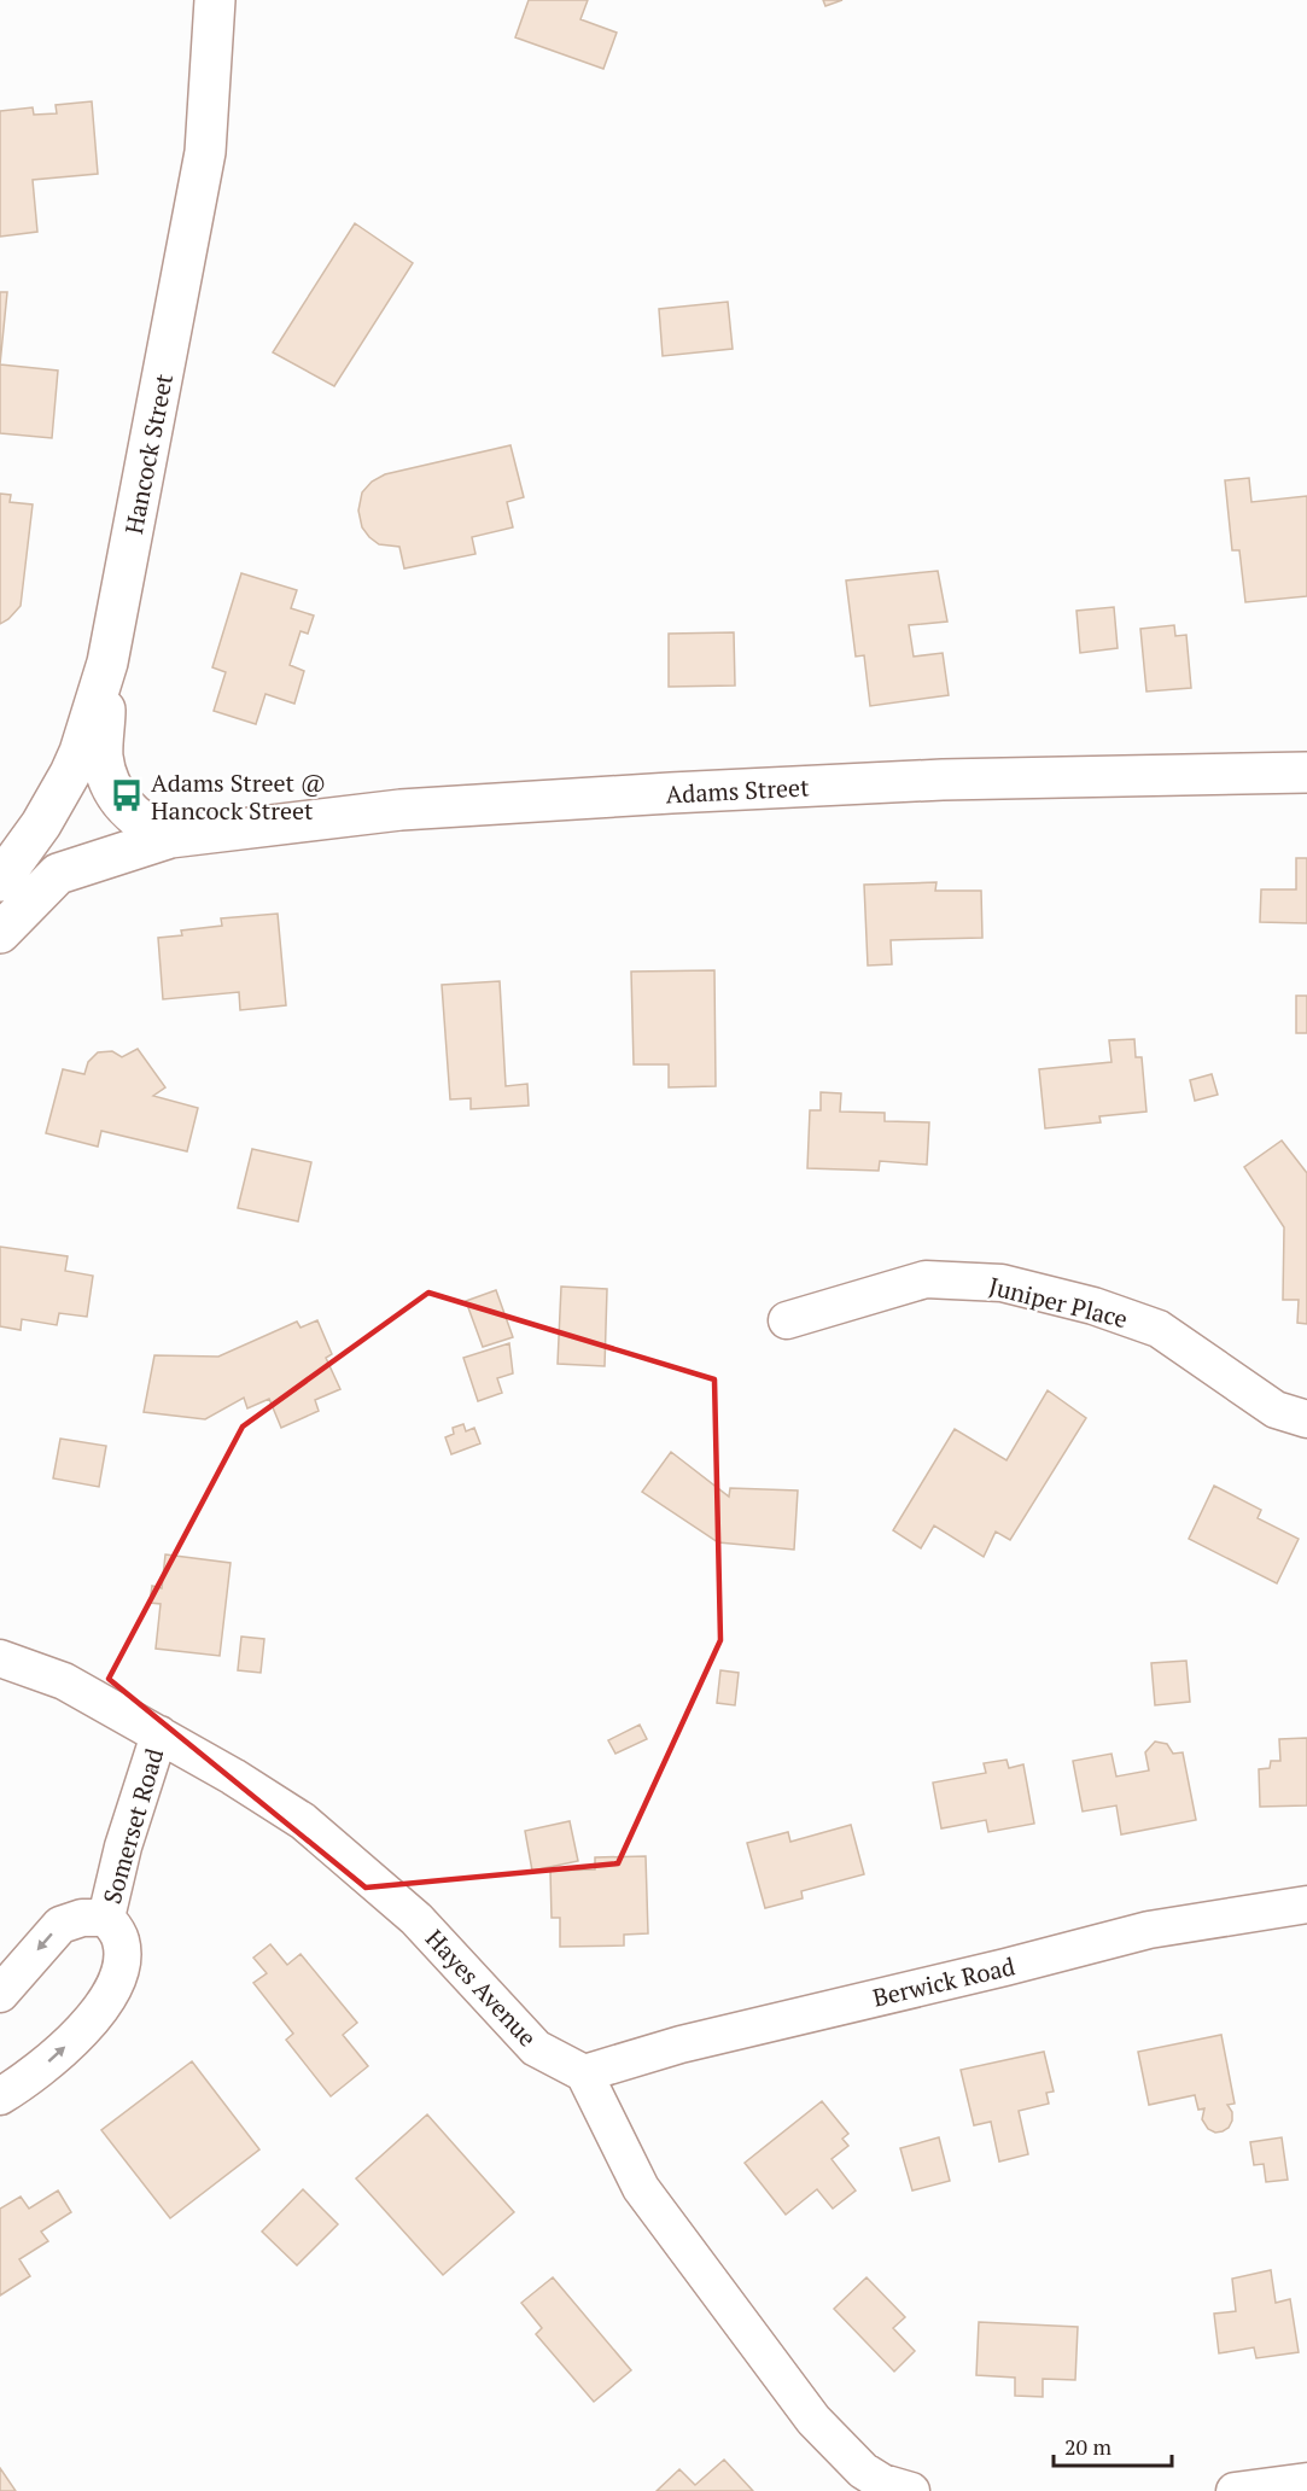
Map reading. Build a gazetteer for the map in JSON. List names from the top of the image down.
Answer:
{
  "streets": {
    "main road": ["Hancock Street", "Adams Street"],
    "street": [
      "Juniper Place",
      "Somerset Road",
      "Berwick Road",
      "Hayes Avenue"
    ]
  },
  "crossings": [
    ["Somerset Road", "Hayes Avenue"],
    ["Berwick Road", "Hayes Avenue"]
  ],
  "places": {
    "bus stop": ["Adams Street @ Hancock Street"]
  },
  "scale_bar": "20 m"
}
